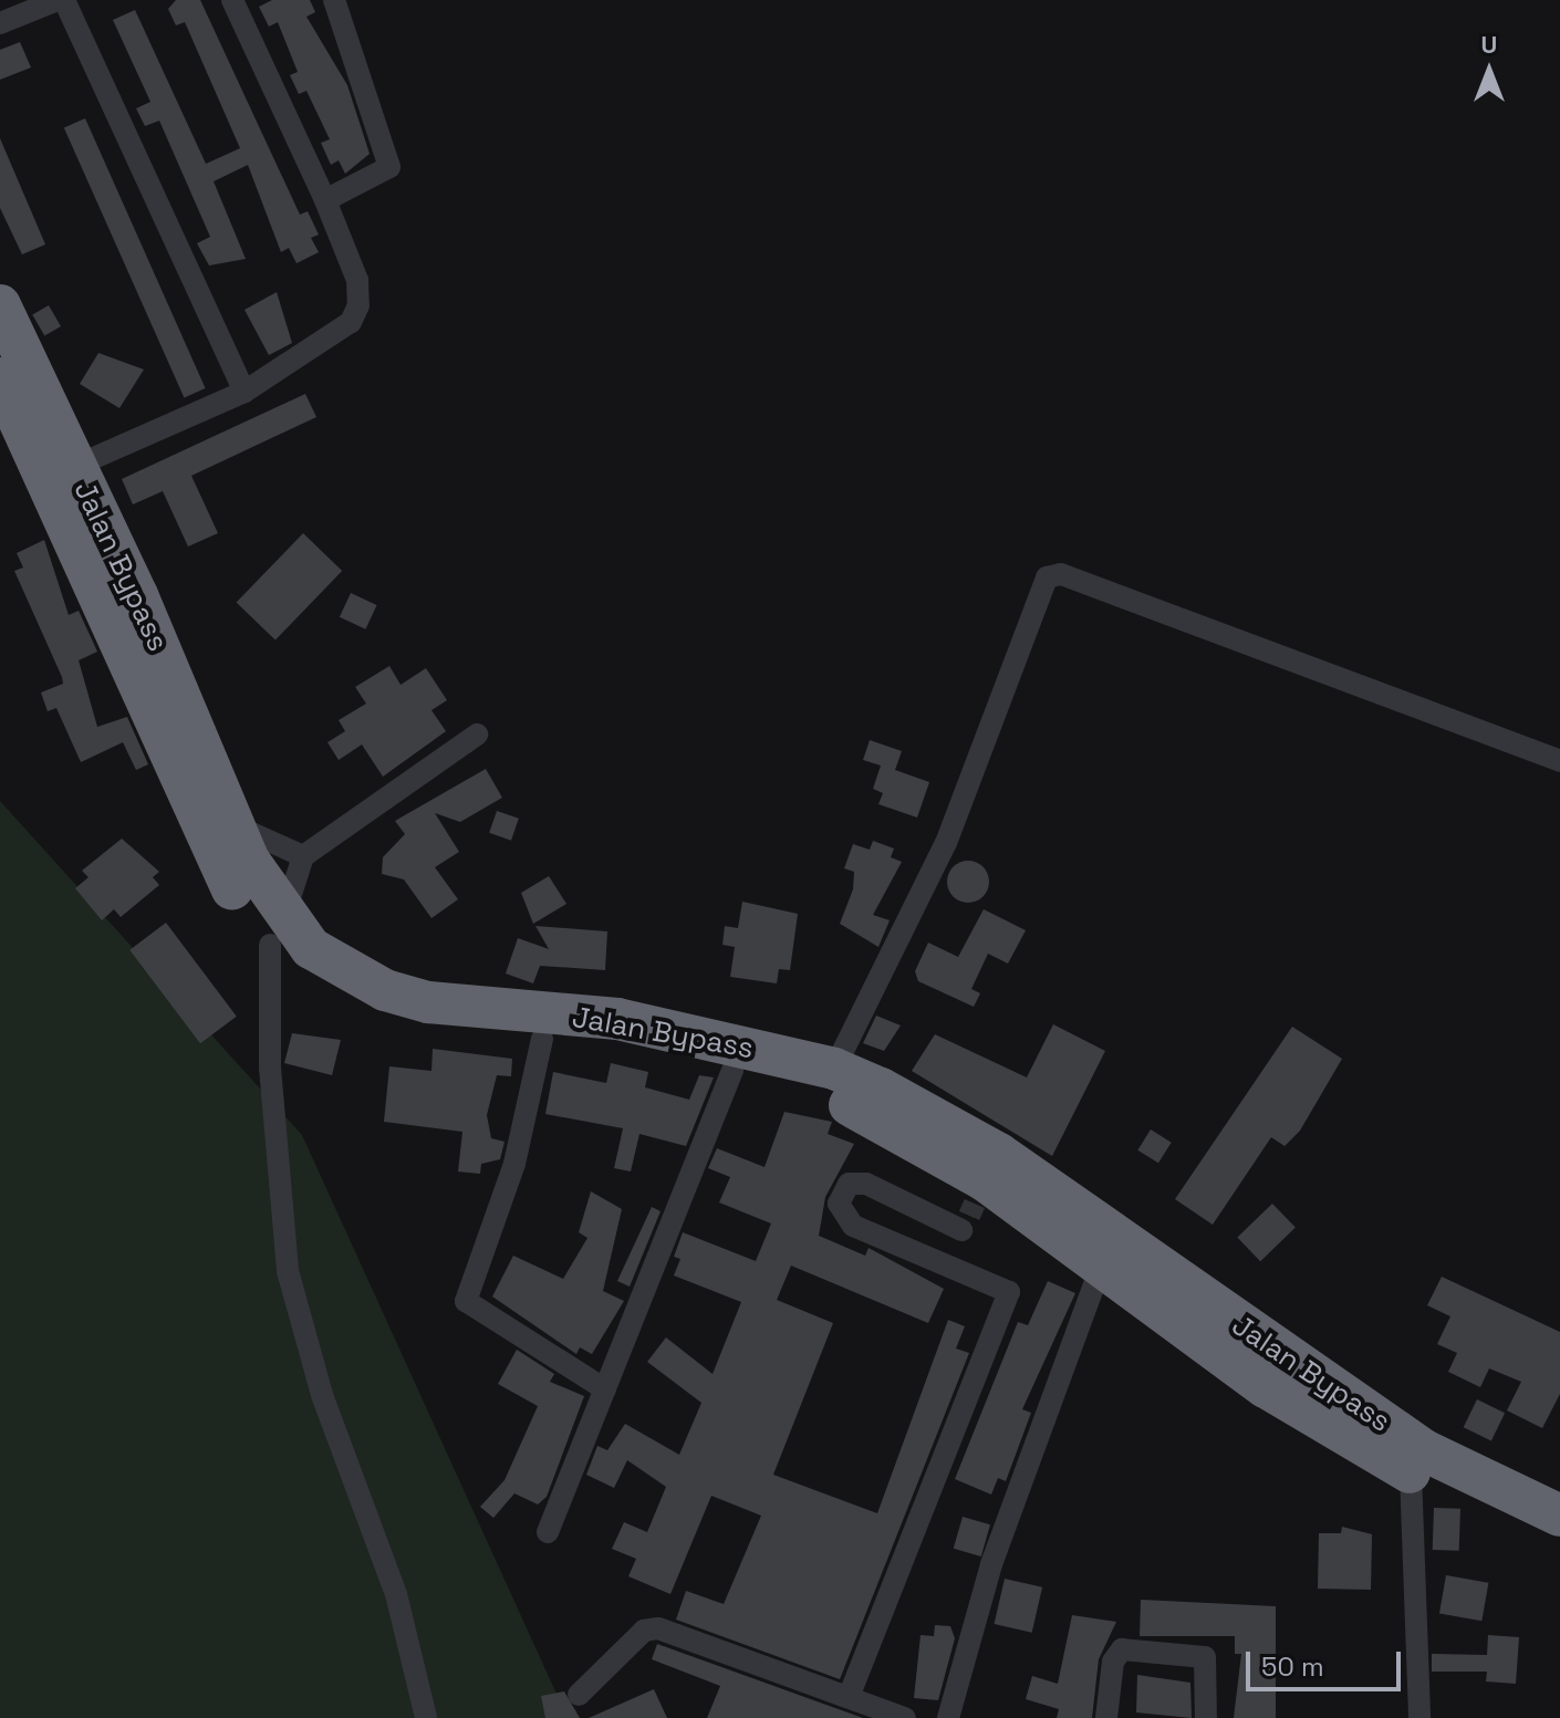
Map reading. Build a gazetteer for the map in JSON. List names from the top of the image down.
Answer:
{
  "streets": {
    "highway": ["Jalan Bypass"]
  },
  "scale_bar": "50 m",
  "north": "top"
}
